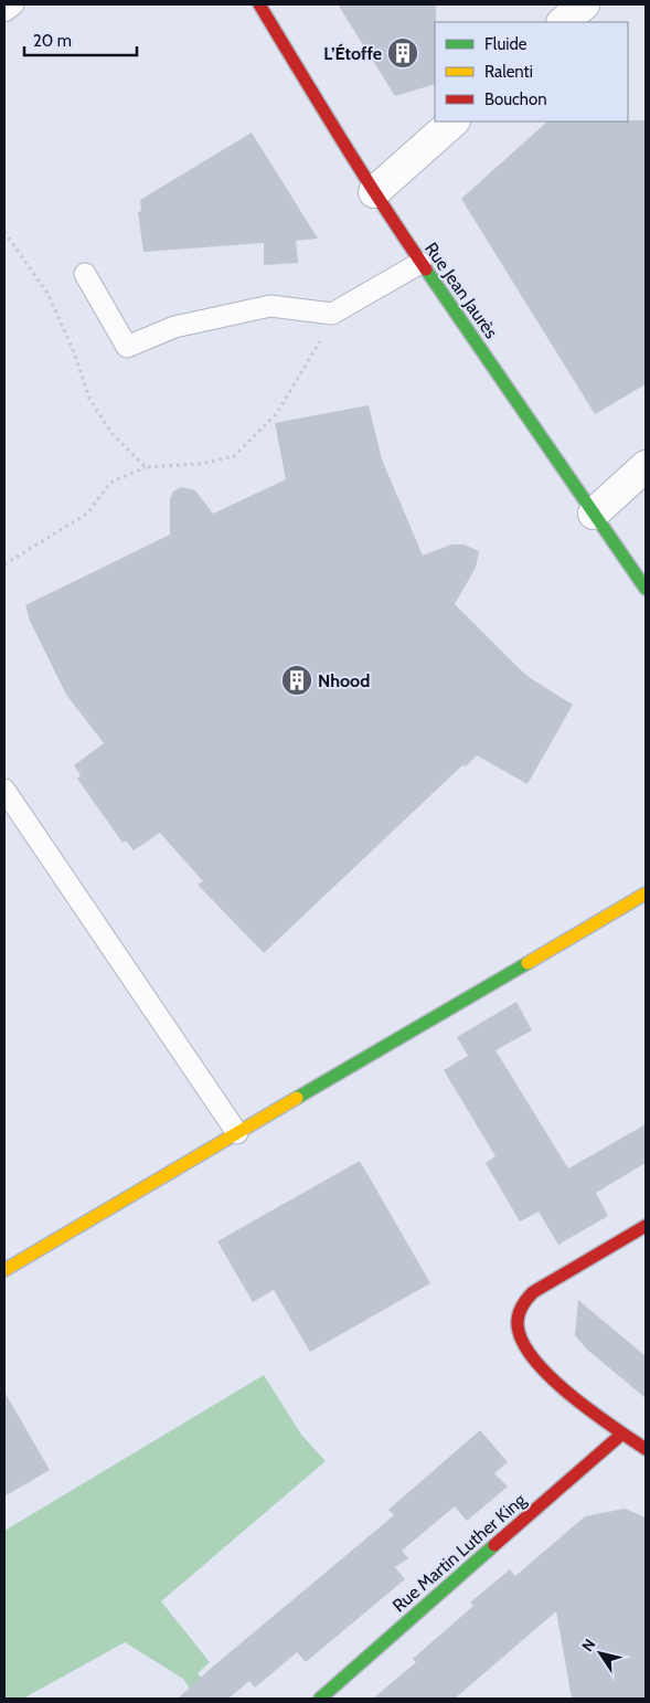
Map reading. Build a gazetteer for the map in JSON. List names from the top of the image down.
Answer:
{
  "streets": {
    "street": ["Rue Jean Jaurès", "Rue Martin Luther King"]
  },
  "places": {
    "building": ["L’Étoffe", "Nhood"]
  },
  "legend": ["Fluide", "Ralenti", "Bouchon"],
  "scale_bar": "20 m",
  "north": "top left"
}
